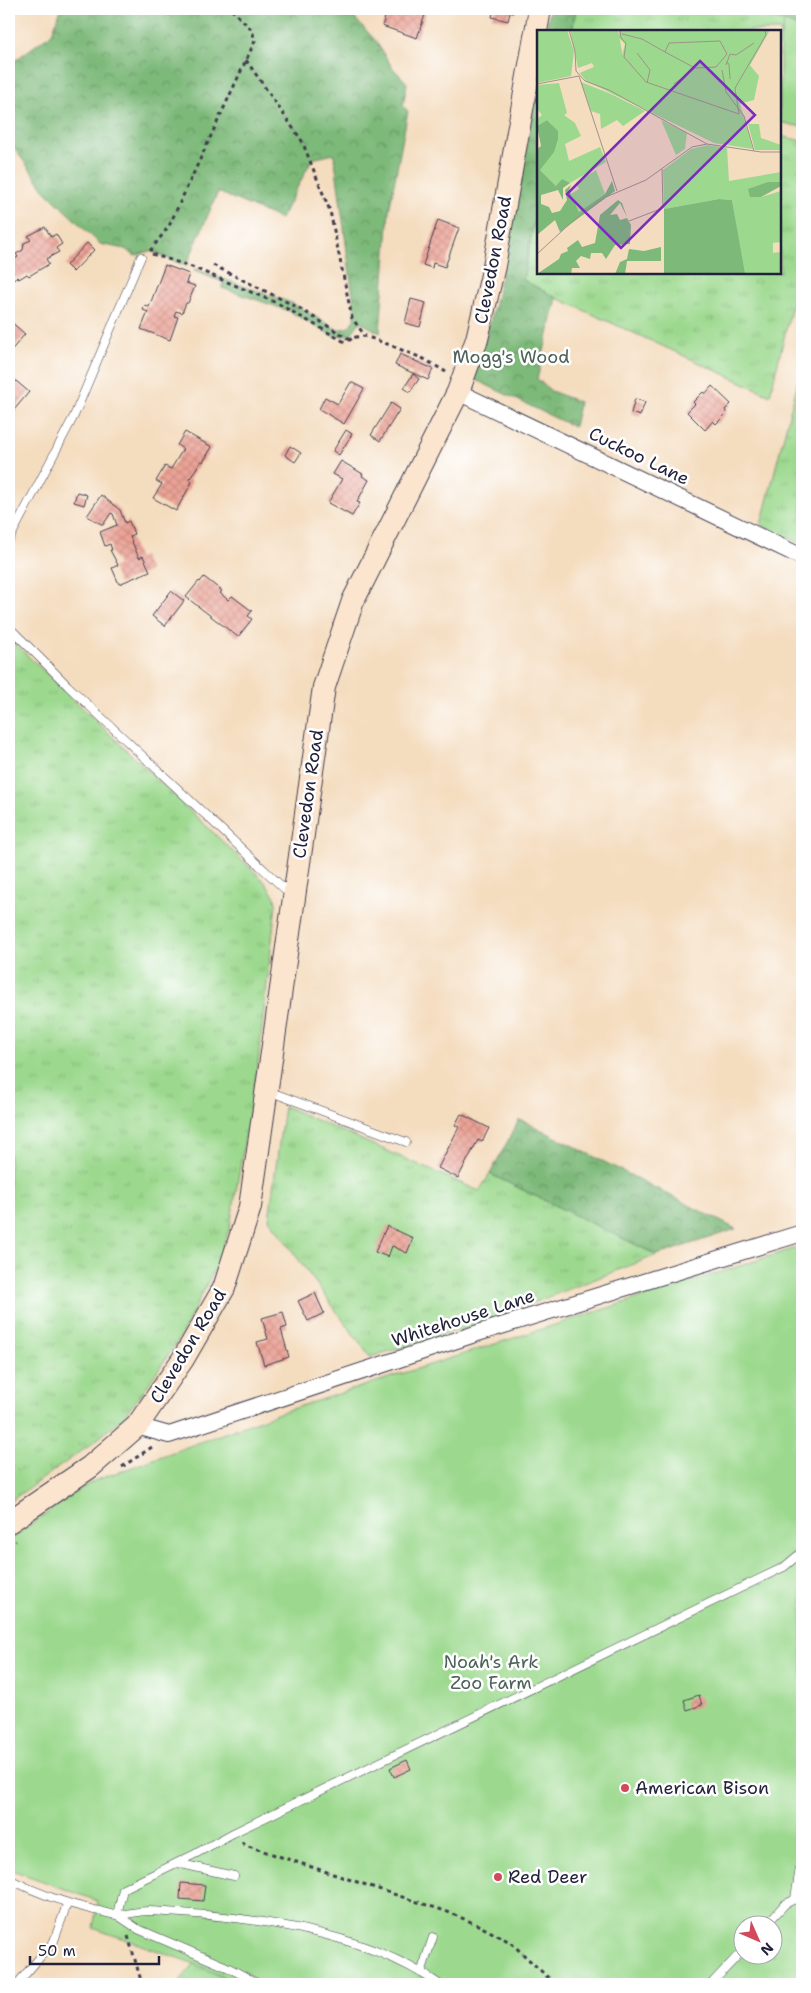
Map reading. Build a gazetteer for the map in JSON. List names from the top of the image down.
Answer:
{
  "streets": {
    "main road": ["Clevedon Road"],
    "street": ["Cuckoo Lane", "Whitehouse Lane"]
  },
  "crossings": [
    ["Clevedon Road", "Cuckoo Lane"],
    ["Clevedon Road", "Whitehouse Lane"]
  ],
  "parks": ["Mogg's Wood", "Noah's Ark Zoo Farm"],
  "places": ["American Bison", "Red Deer"],
  "scale_bar": "50 m",
  "north": "bottom right"
}
